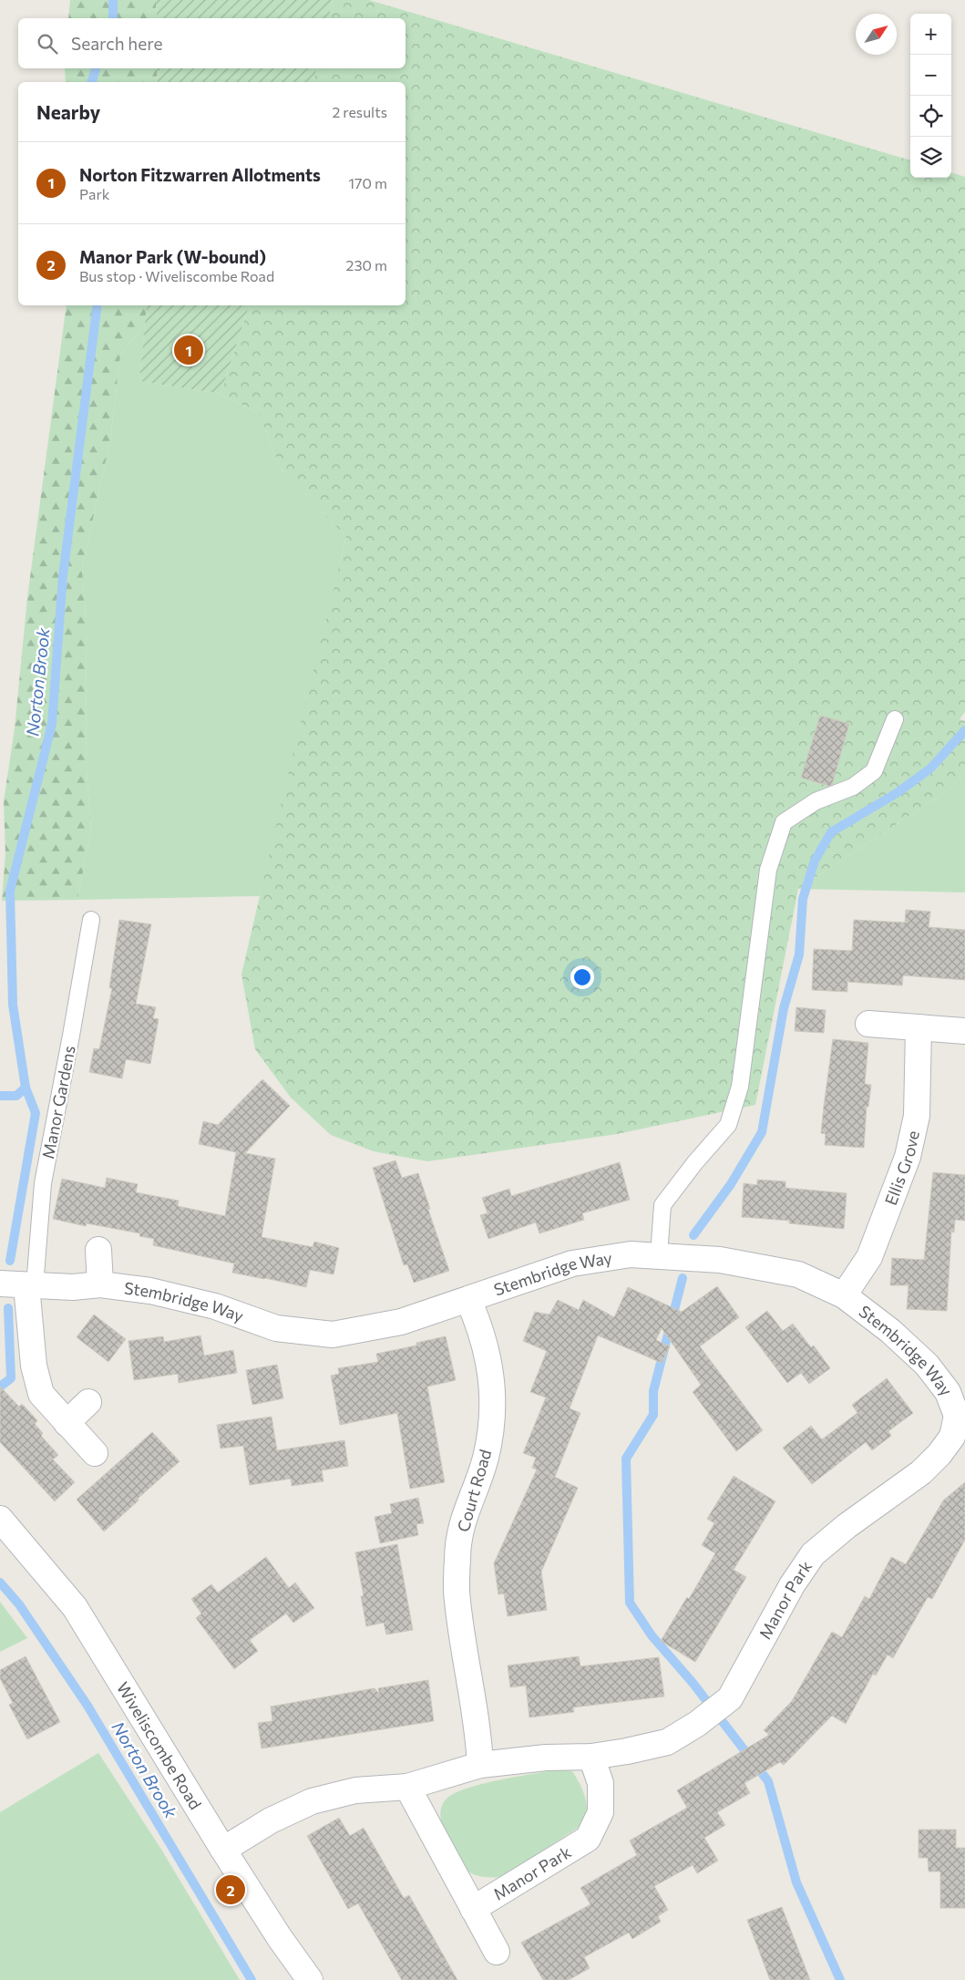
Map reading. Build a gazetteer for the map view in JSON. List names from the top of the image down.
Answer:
{
  "streets": {
    "street": [
      "Ellis Grove",
      "Stembridge Way",
      "Court Road",
      "Manor Park",
      "Wiveliscombe Road"
    ],
    "lane": ["Manor Gardens"]
  },
  "crossings": [
    ["Manor Gardens", "Stembridge Way"],
    ["Ellis Grove", "Stembridge Way"],
    ["Stembridge Way", "Court Road"],
    ["Stembridge Way", "Manor Park"],
    ["Court Road", "Manor Park"],
    ["Manor Park", "Wiveliscombe Road"]
  ],
  "water": ["Norton Brook"],
  "north": "top right",
  "page": {
    "map_buttons": ["+", "−"],
    "search": "Search here",
    "heading": ["Nearby", "2 results"],
    "list": [
      {
        "mark": "1",
        "name": "Norton Fitzwarren Allotments",
        "note": "Park",
        "value": "170 m"
      },
      {
        "mark": "2",
        "name": "Manor Park (W-bound)",
        "note": "Bus stop · Wiveliscombe Road",
        "value": "230 m"
      }
    ],
    "pins": ["1", "2"]
  }
}
